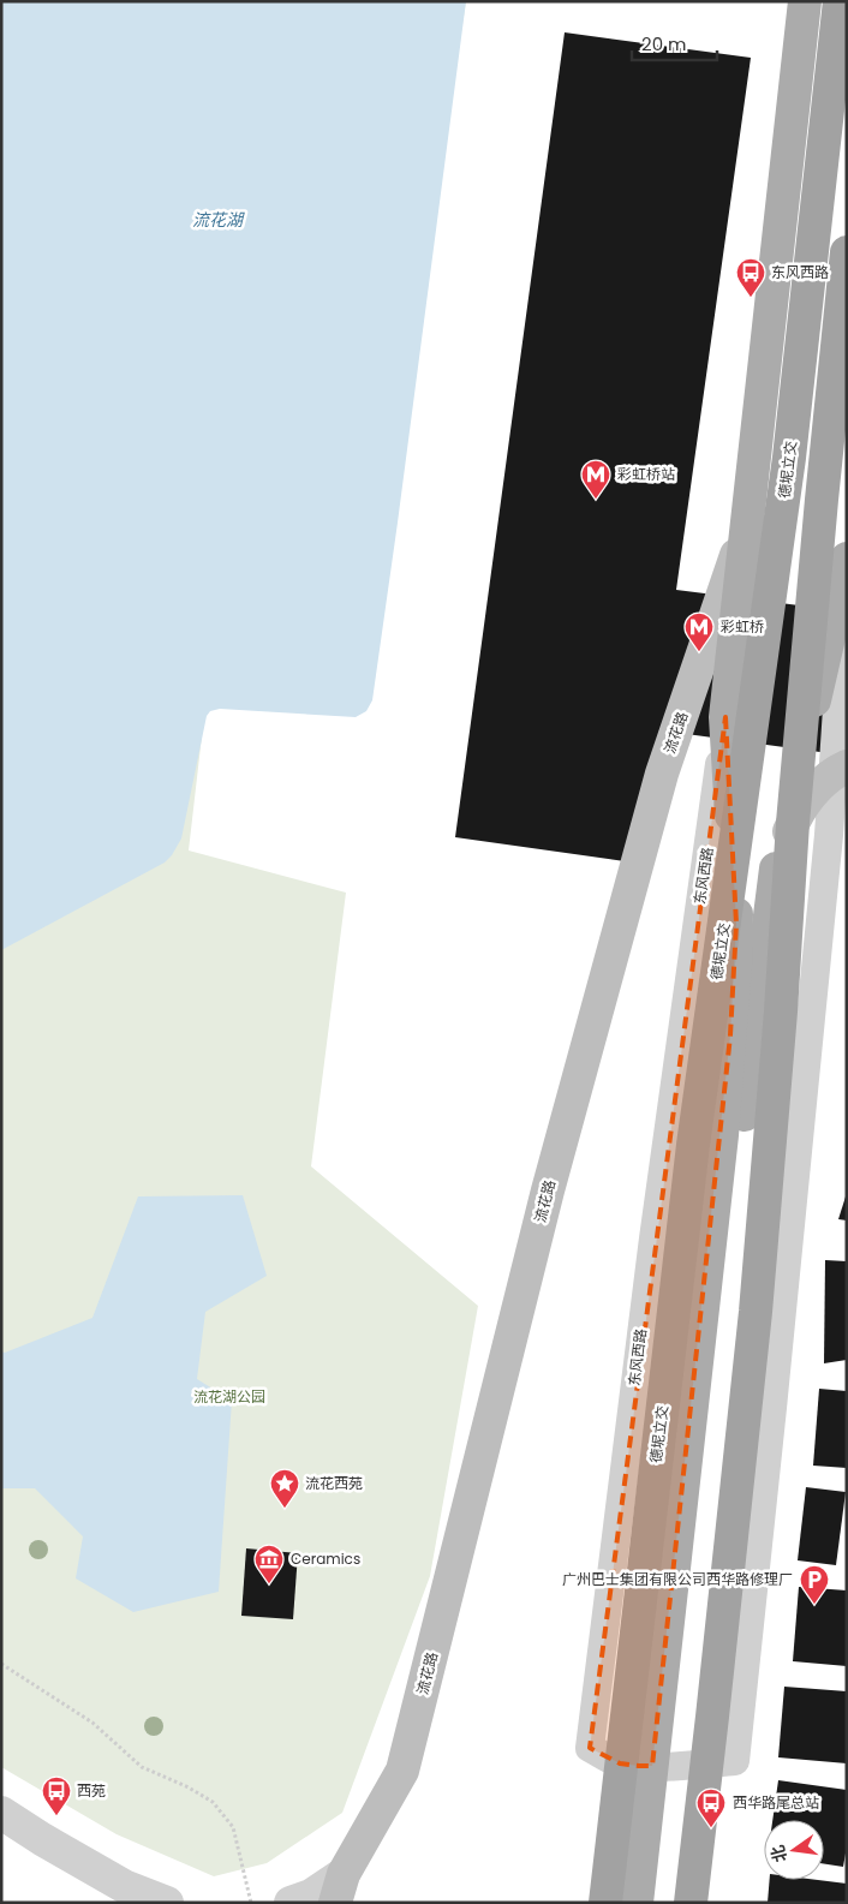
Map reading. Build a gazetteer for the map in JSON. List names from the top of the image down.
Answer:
{
  "streets": {
    "highway": ["德坭立交"],
    "main road": ["流花路", "东风西路"]
  },
  "crossings": [
    ["流花路", "东风西路"]
  ],
  "water": ["流花湖"],
  "parks": ["流花湖公园"],
  "places": {
    "bus stop": ["东风西路", "西苑", "西华路尾总站"],
    "metro station": ["彩虹桥站", "彩虹桥"],
    "place": ["流花西苑"],
    "museum": ["Ceramics"],
    "parking": ["广州巴士集团有限公司西华路修理厂"]
  },
  "scale_bar": "20 m",
  "north": "left"
}
